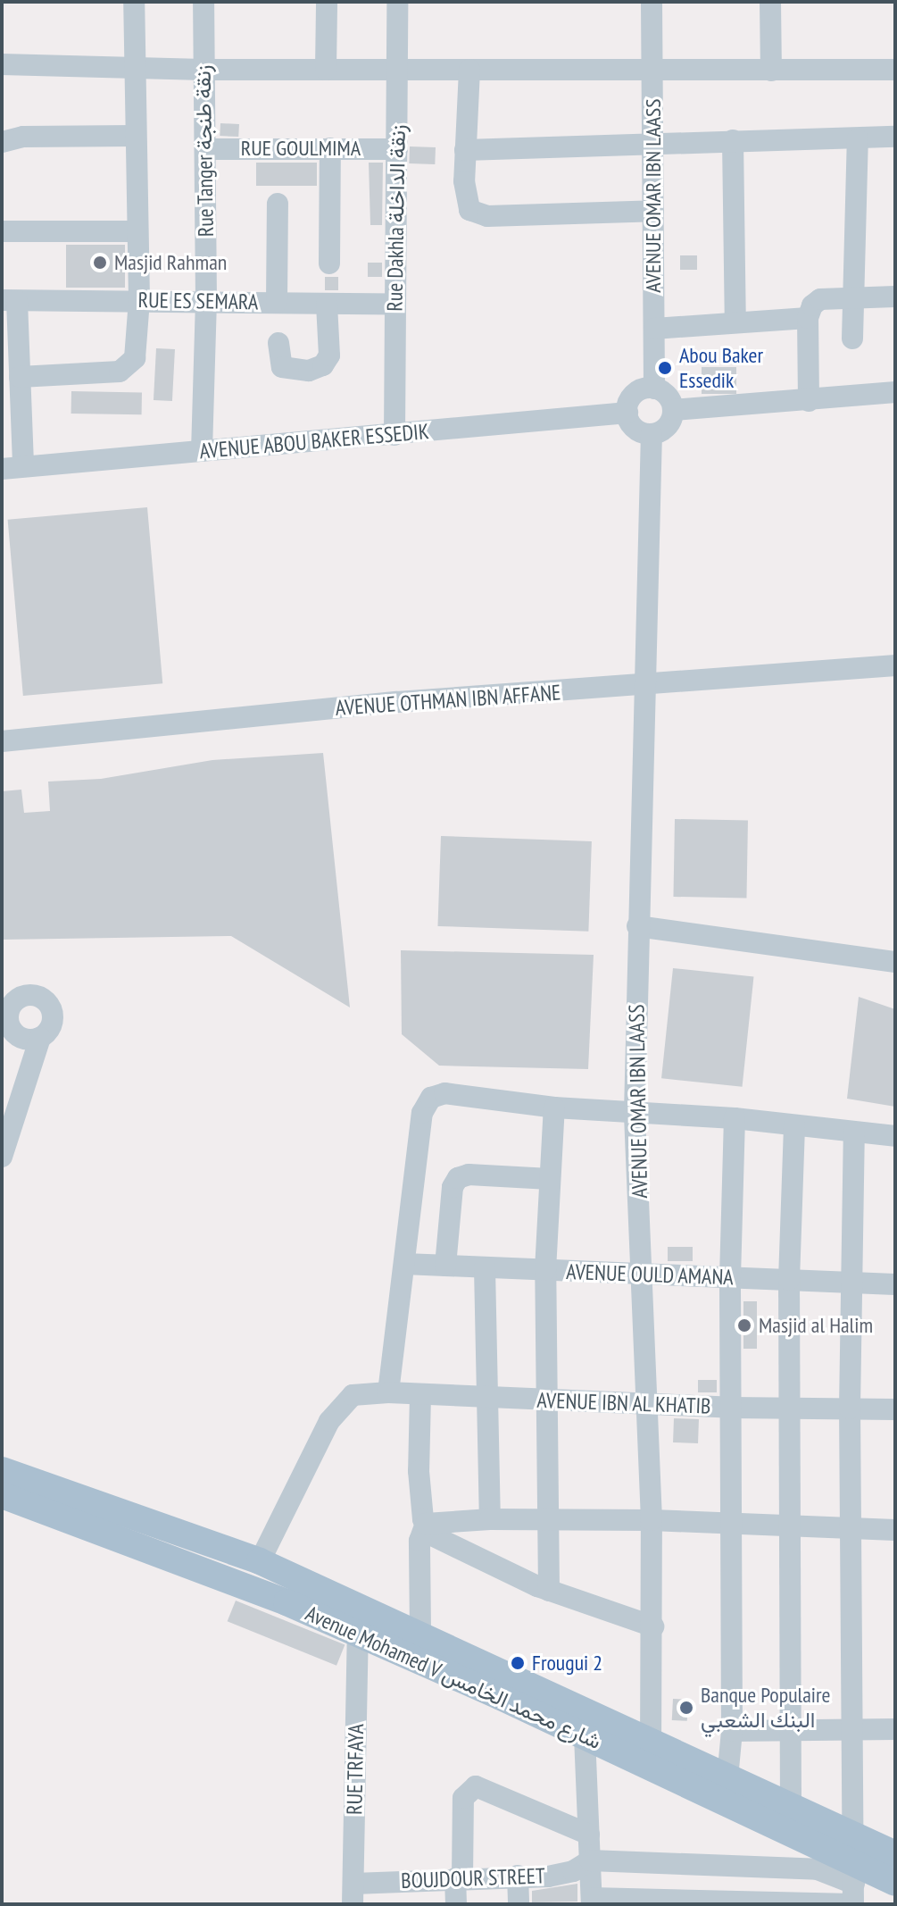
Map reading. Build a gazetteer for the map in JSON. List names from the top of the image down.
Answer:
{
  "streets": {
    "main road": ["Avenue Mohamed V شارع محمد الخامس"],
    "street": [
      "RUE GOULMIMA",
      "Rue Tanger زنقة طنجة",
      "AVENUE OMAR IBN LAASS",
      "Rue Dakhla زنقة الداخلة",
      "RUE ES SEMARA",
      "AVENUE ABOU BAKER ESSEDIK",
      "AVENUE OTHMAN IBN AFFANE",
      "AVENUE OULD AMANA",
      "AVENUE IBN AL KHATIB",
      "RUE TRFAYA",
      "BOUJDOUR STREET"
    ]
  },
  "crossings": [
    ["RUE GOULMIMA", "Rue Tanger زنقة طنجة"],
    ["RUE GOULMIMA", "Rue Dakhla زنقة الداخلة"],
    ["Rue Tanger زنقة طنجة", "RUE ES SEMARA"],
    ["Rue Tanger زنقة طنجة", "AVENUE ABOU BAKER ESSEDIK"],
    ["AVENUE OMAR IBN LAASS", "AVENUE ABOU BAKER ESSEDIK"],
    ["AVENUE OMAR IBN LAASS", "AVENUE OTHMAN IBN AFFANE"],
    ["AVENUE OMAR IBN LAASS", "AVENUE OULD AMANA"],
    ["AVENUE OMAR IBN LAASS", "AVENUE IBN AL KHATIB"],
    ["AVENUE OMAR IBN LAASS", "Avenue Mohamed V شارع محمد الخامس"],
    ["Rue Dakhla زنقة الداخلة", "RUE ES SEMARA"],
    ["Rue Dakhla زنقة الداخلة", "AVENUE ABOU BAKER ESSEDIK"],
    ["AVENUE IBN AL KHATIB", "Avenue Mohamed V شارع محمد الخامس"],
    ["Avenue Mohamed V شارع محمد الخامس", "RUE TRFAYA"],
    ["RUE TRFAYA", "BOUJDOUR STREET"]
  ],
  "places": [
    "Masjid Rahman",
    "Abou Baker Essedik",
    "Masjid al Halim",
    "Frougui 2",
    "Banque Populaire البنك الشعبي"
  ]
}
